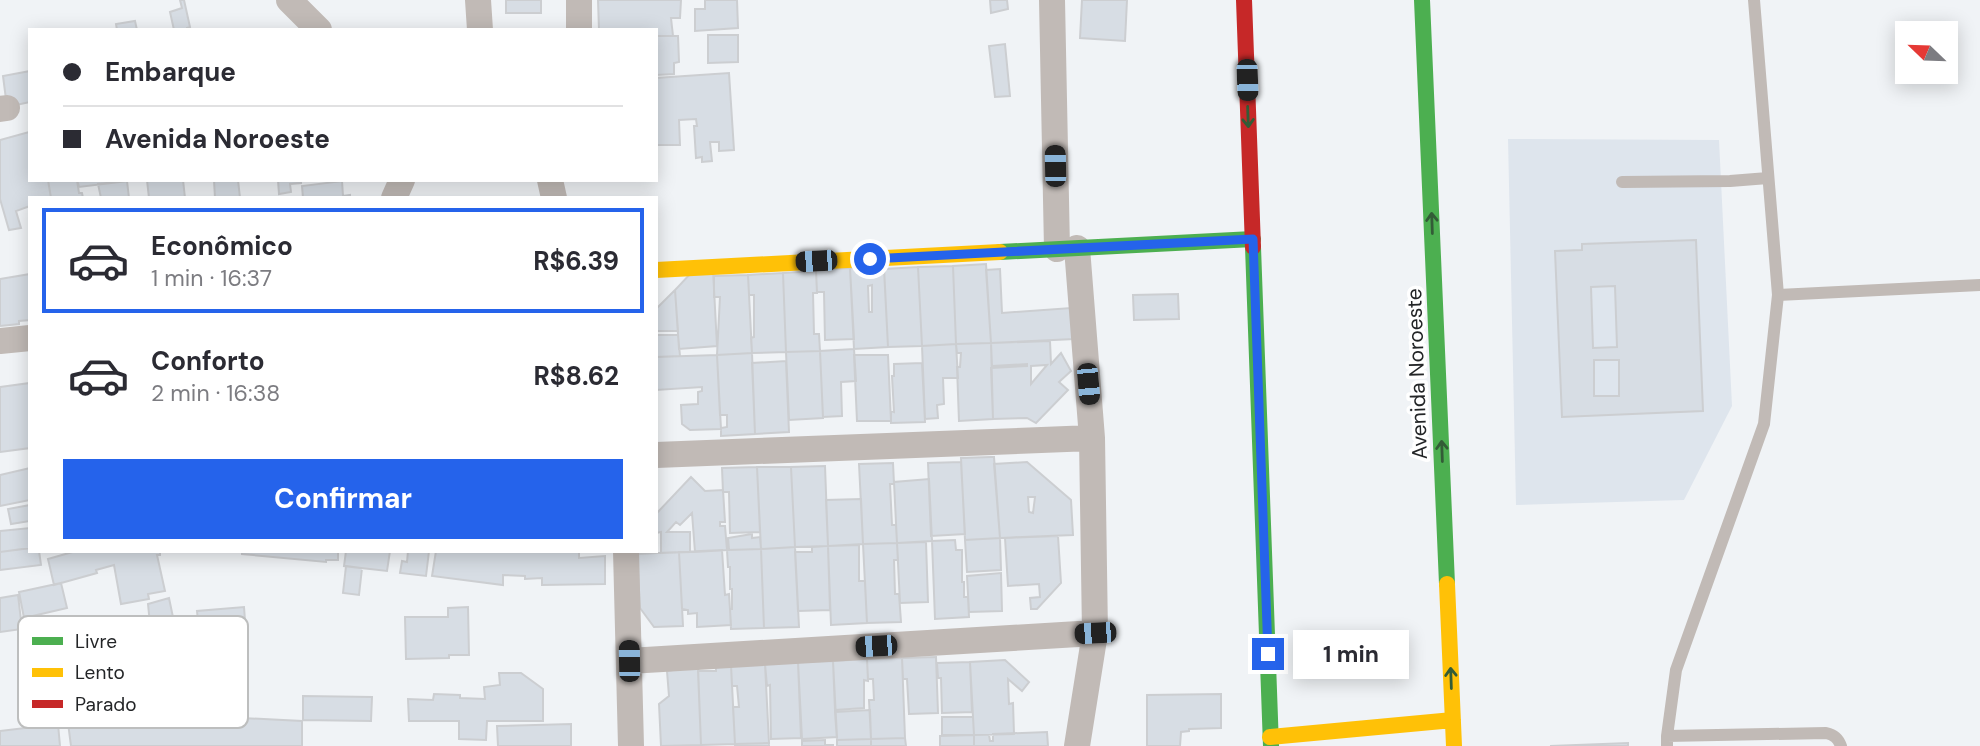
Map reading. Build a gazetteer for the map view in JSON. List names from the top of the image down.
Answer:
{
  "streets": {
    "street": ["Avenida Noroeste"]
  },
  "one_way": ["Avenida Noroeste"],
  "legend": ["Livre", "Lento", "Parado"],
  "north": "top left",
  "page": {
    "banner": ["Embarque", "Avenida Noroeste"],
    "list": [
      {
        "name": "Econômico",
        "note": "1 min · 16:37",
        "value": "R$6.39"
      },
      {
        "name": "Conforto",
        "note": "2 min · 16:38",
        "value": "R$8.62"
      }
    ],
    "buttons": "Confirmar",
    "bubble": "1 min"
  }
}
